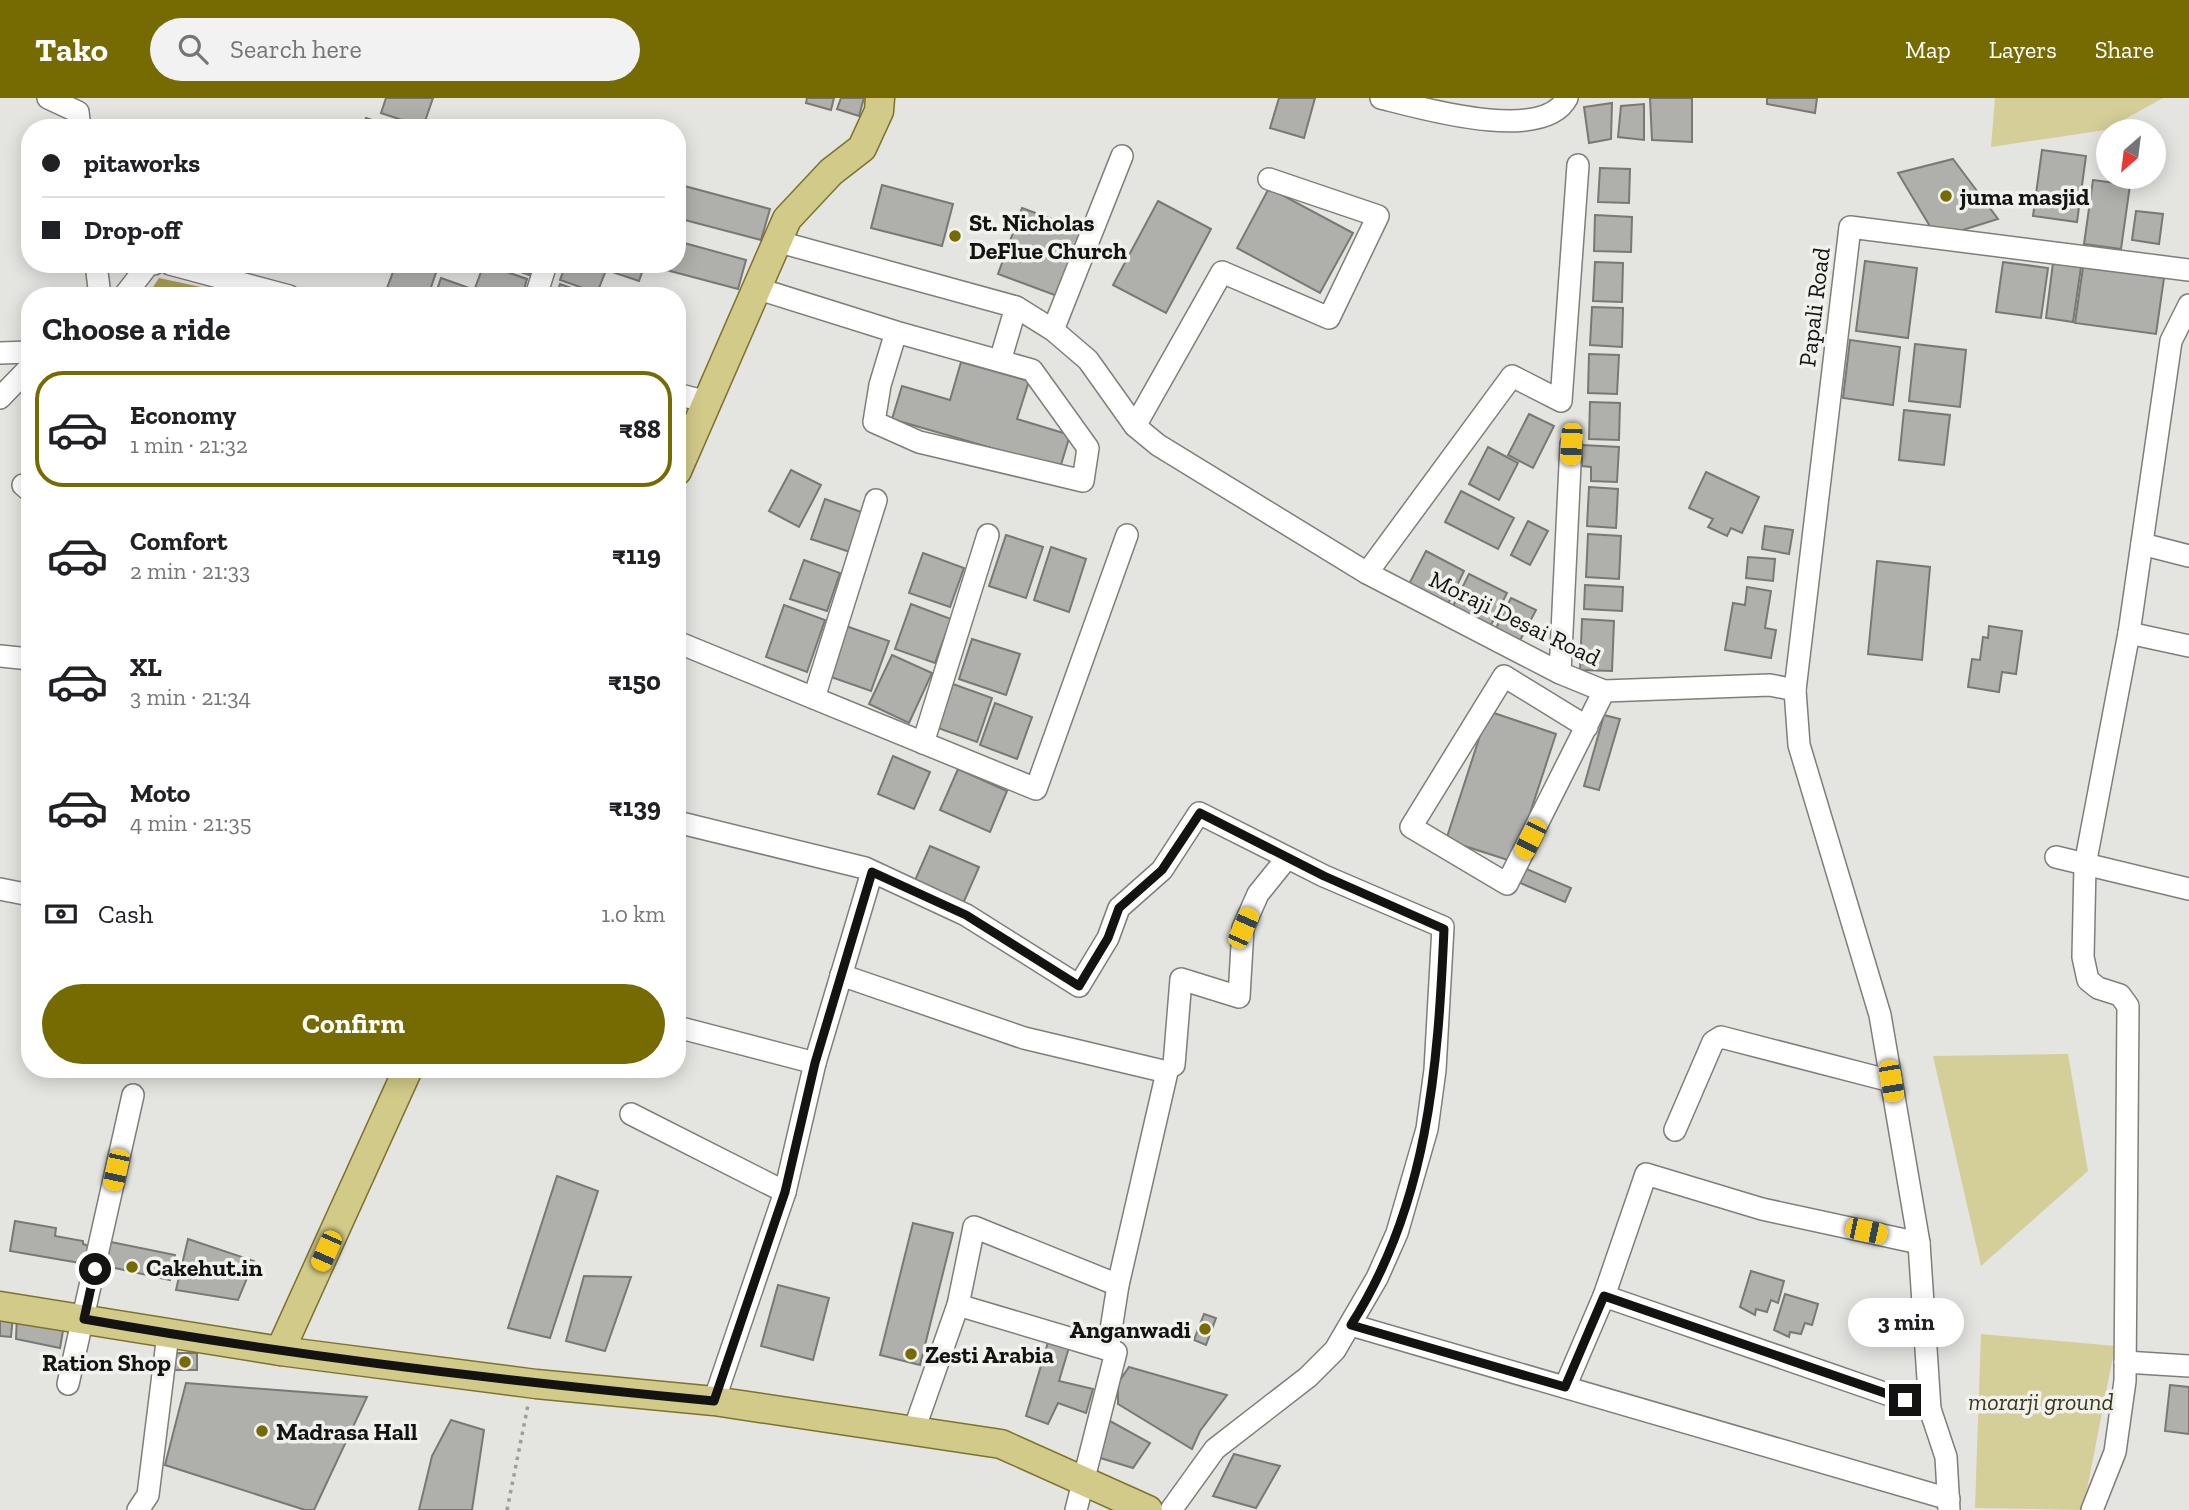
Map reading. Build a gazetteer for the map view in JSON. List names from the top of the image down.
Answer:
{
  "streets": {
    "street": ["Papali Road", "Moraji Desai Road"]
  },
  "crossings": [
    ["Papali Road", "Moraji Desai Road"]
  ],
  "parks": ["morarji ground"],
  "places": [
    "juma masjid",
    "St. Nicholas DeFlue Church",
    "Cakehut.in",
    "Anganwadi",
    "Zesti Arabia",
    "Ration Shop",
    "Madrasa Hall"
  ],
  "north": "bottom left",
  "page": {
    "header": "Tako",
    "search": "Search here",
    "nav": ["Map", "Layers", "Share"],
    "banner": ["pitaworks", "Drop-off"],
    "heading": "Choose a ride",
    "list": [
      {
        "name": "Economy",
        "note": "1 min · 21:32",
        "value": "₹88"
      },
      {
        "name": "Comfort",
        "note": "2 min · 21:33",
        "value": "₹119"
      },
      {
        "name": "XL",
        "note": "3 min · 21:34",
        "value": "₹150"
      },
      {
        "name": "Moto",
        "note": "4 min · 21:35",
        "value": "₹139"
      }
    ],
    "pay": ["Cash", "1.0 km"],
    "buttons": "Confirm",
    "bubble": "3 min"
  }
}
